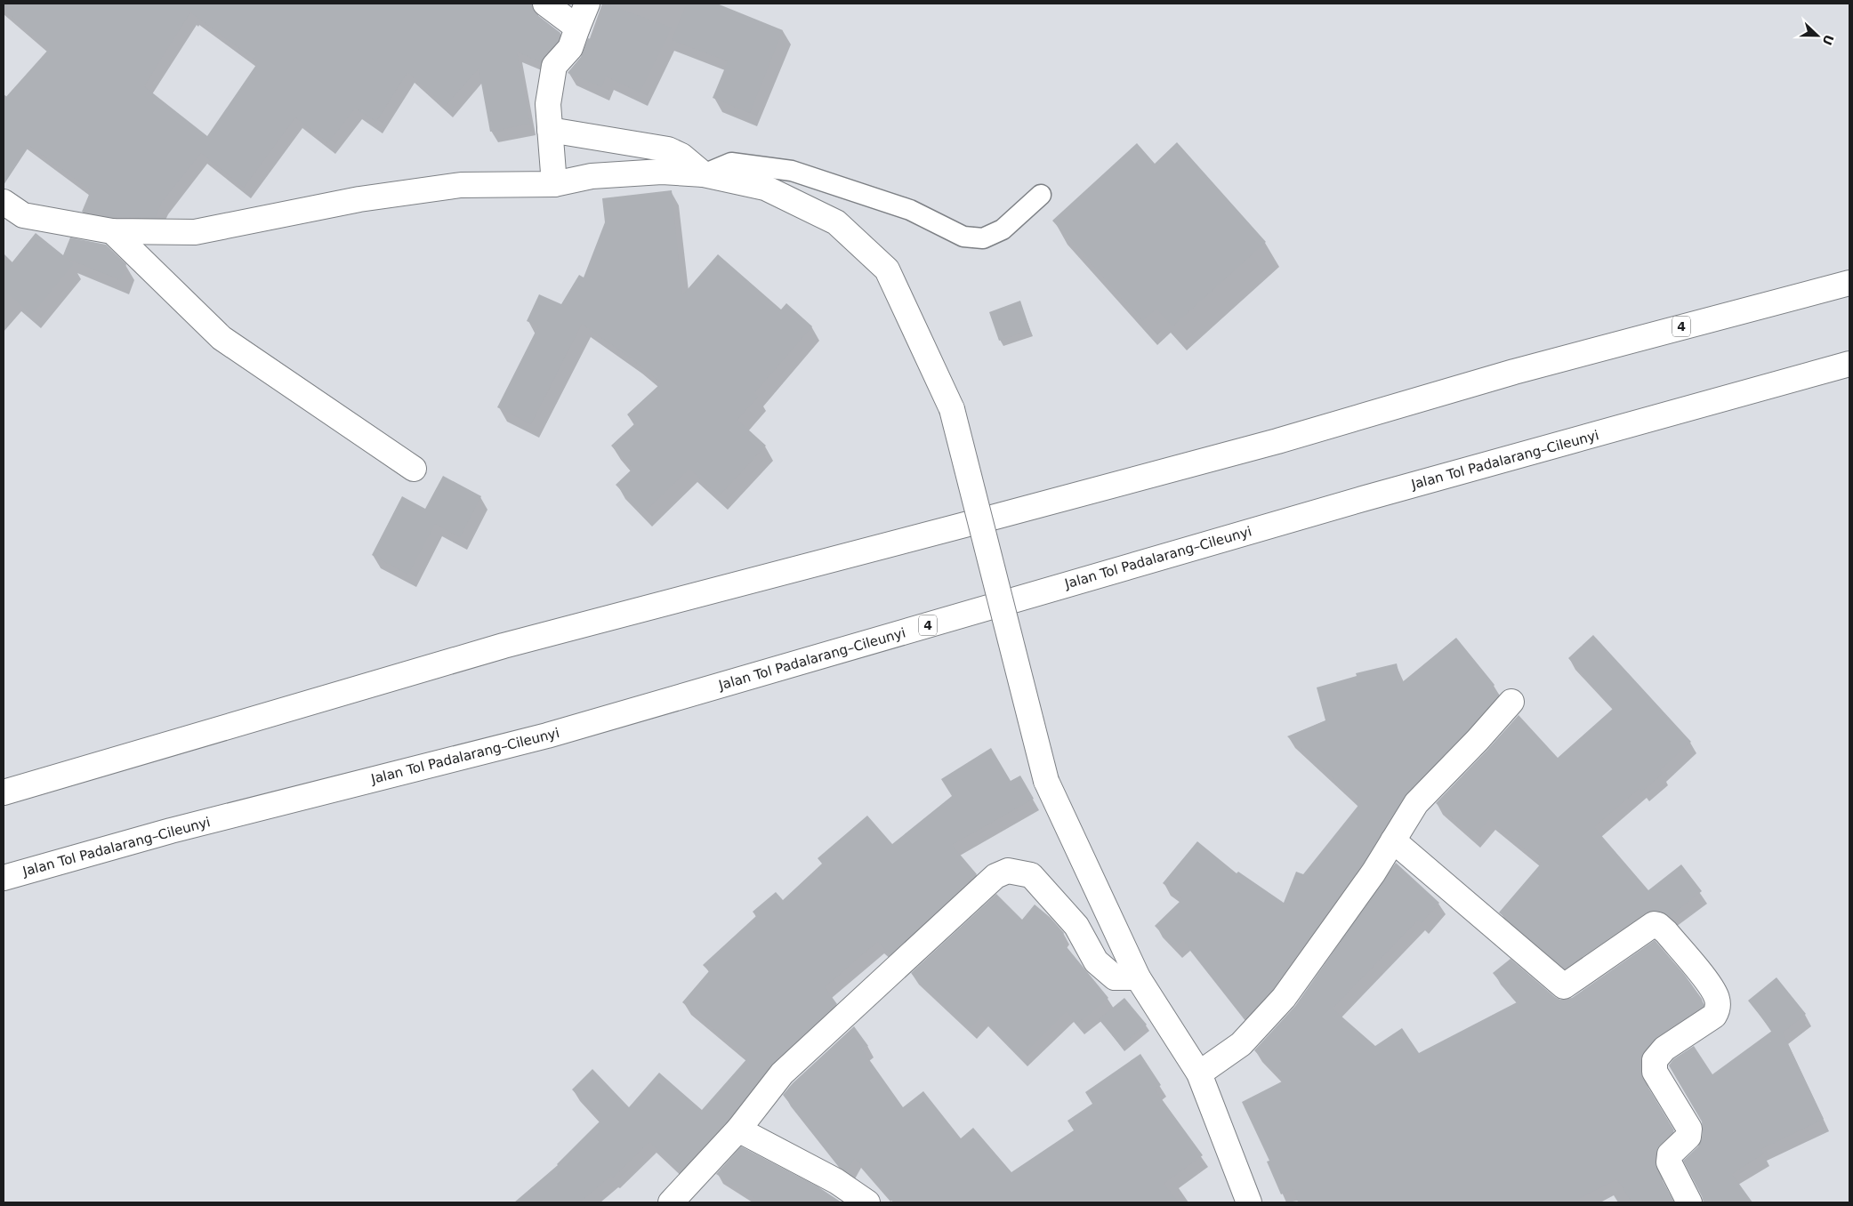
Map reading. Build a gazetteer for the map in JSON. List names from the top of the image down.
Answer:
{
  "streets": {
    "main road": ["4", "Jalan Tol Padalarang–Cileunyi"]
  },
  "north": "right"
}
